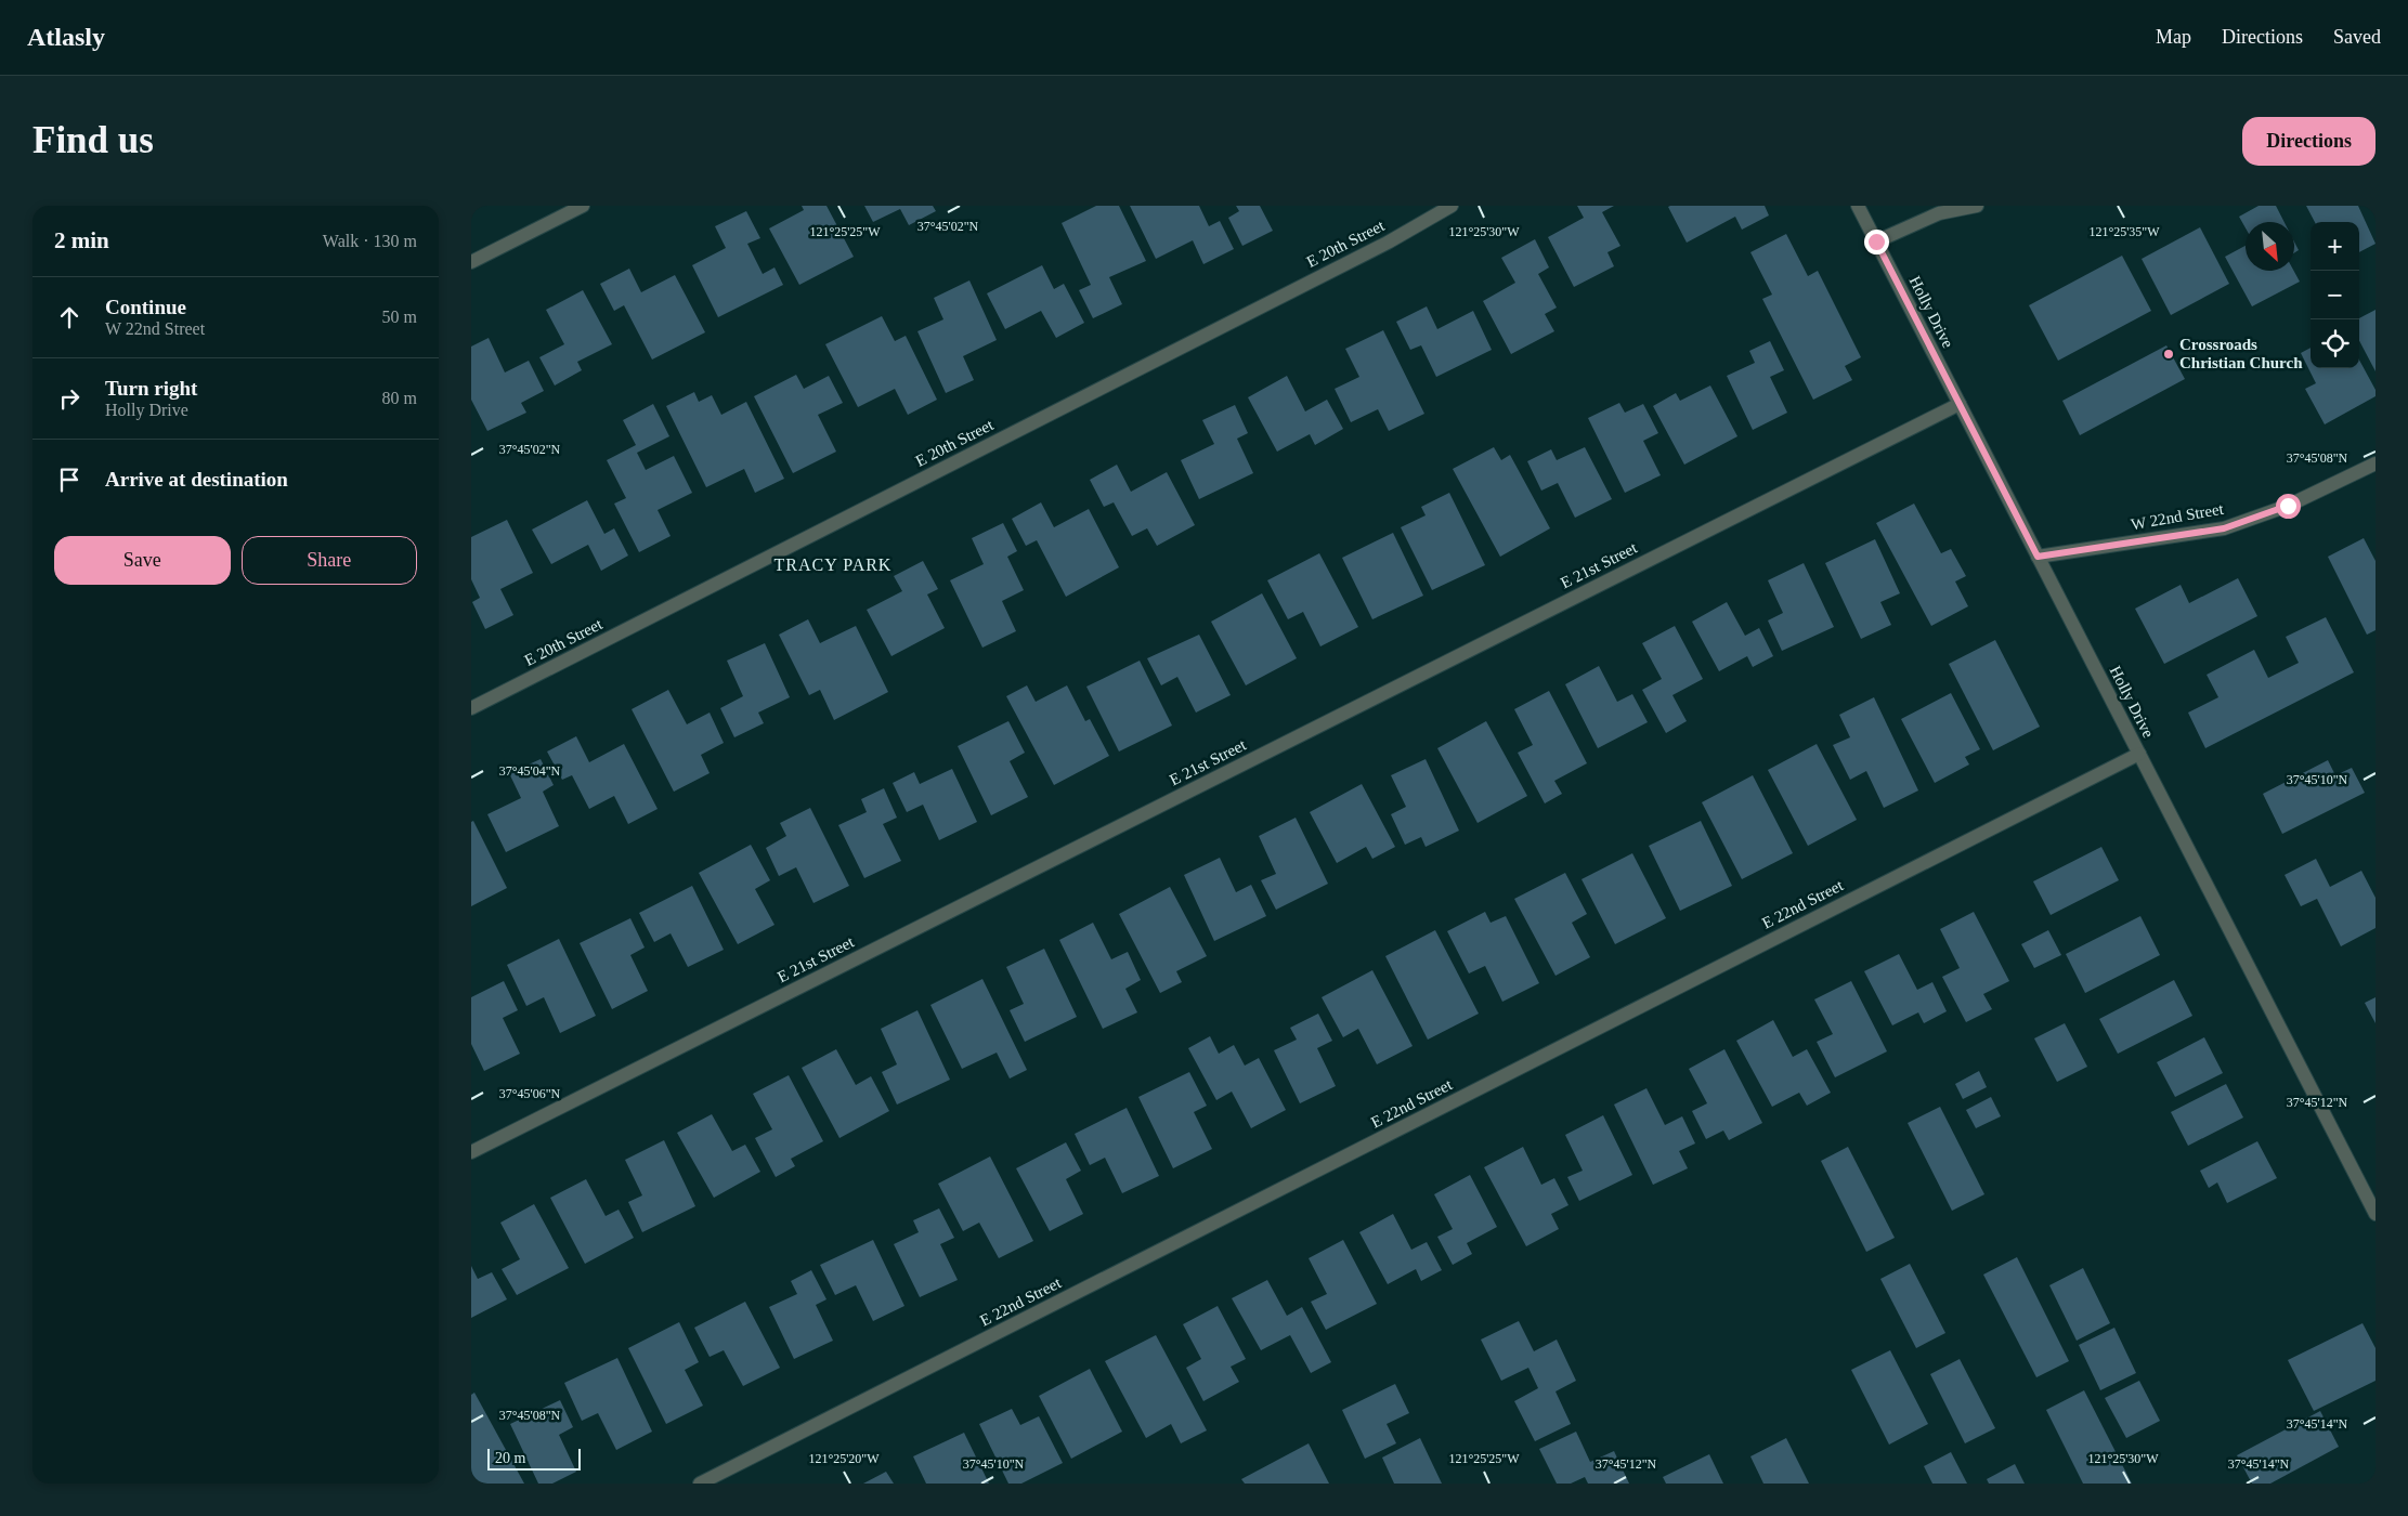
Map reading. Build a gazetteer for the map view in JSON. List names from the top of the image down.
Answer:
{
  "streets": {
    "street": [
      "E 20th Street",
      "Holly Drive",
      "W 22nd Street",
      "E 21st Street",
      "E 22nd Street"
    ]
  },
  "crossings": [
    ["Holly Drive", "W 22nd Street"],
    ["Holly Drive", "E 21st Street"],
    ["Holly Drive", "E 22nd Street"]
  ],
  "districts": ["TRACY PARK"],
  "places": ["Crossroads Christian Church"],
  "scale_bar": "20 m",
  "north": "bottom right",
  "page": {
    "header": "Atlasly",
    "nav": ["Map", "Directions", "Saved"],
    "buttons": [
      "Directions",
      ["Save", "Share"]
    ],
    "title": "Find us",
    "heading": ["2 min", "Walk · 130 m"],
    "map_buttons": ["+", "−"],
    "list": [
      ["Continue", "W 22nd Street", "50 m"],
      ["Turn right", "Holly Drive", "80 m"],
      "Arrive at destination"
    ],
    "scale": "20 m"
  },
  "coordinates": [
    "37°45'02\"N",
    "121°25'25\"W",
    "121°25'30\"W",
    "121°25'35\"W",
    "37°45'08\"N",
    "37°45'04\"N",
    "37°45'10\"N",
    "37°45'06\"N",
    "37°45'12\"N",
    "37°45'14\"N",
    "121°25'20\"W"
  ]
}
